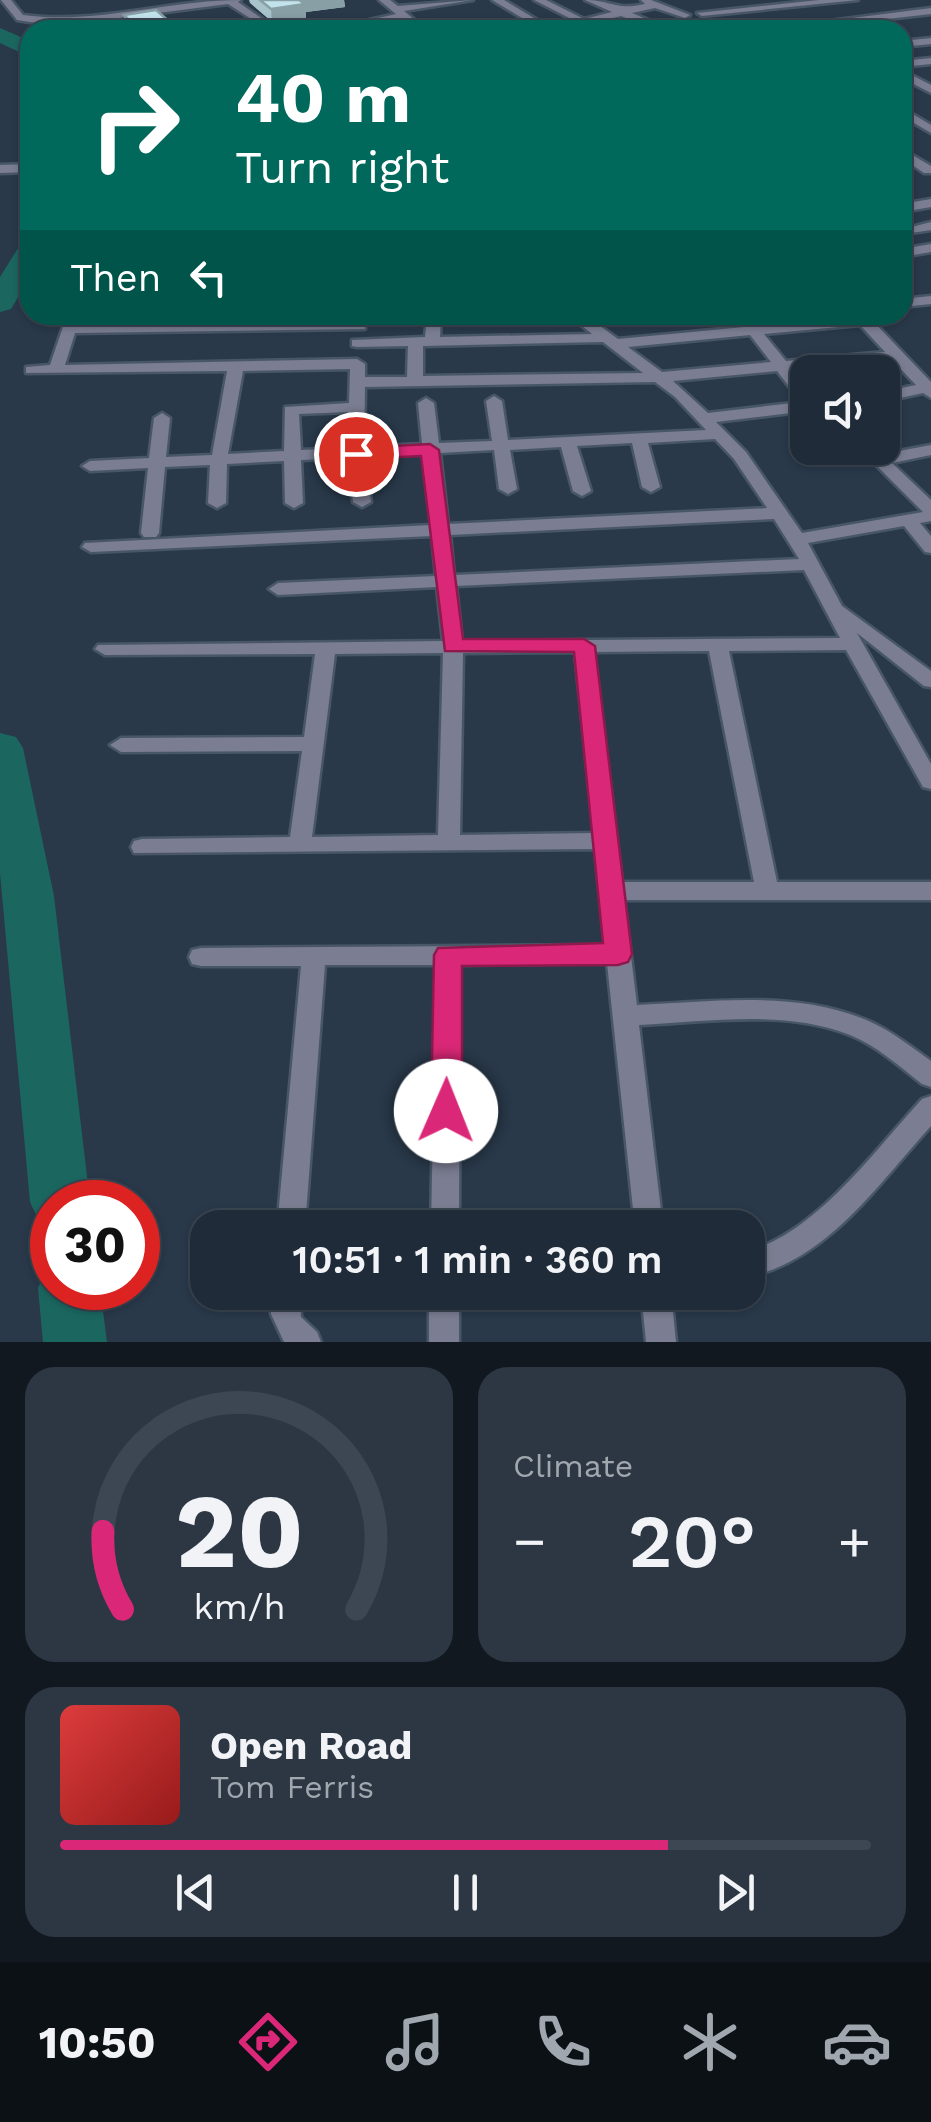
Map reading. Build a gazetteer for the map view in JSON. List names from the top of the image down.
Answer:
{
  "page": {
    "turn": ["40 m", "Turn right"],
    "then": "Then",
    "limit": "30",
    "trip": "10:51 · 1 min · 360 m",
    "tile": "Climate",
    "heat": ["−", "20°", "+"],
    "song": ["Open Road", "Tom Ferris"],
    "tabs": "10:50",
    "gauge": ["20", "km/h"]
  }
}
